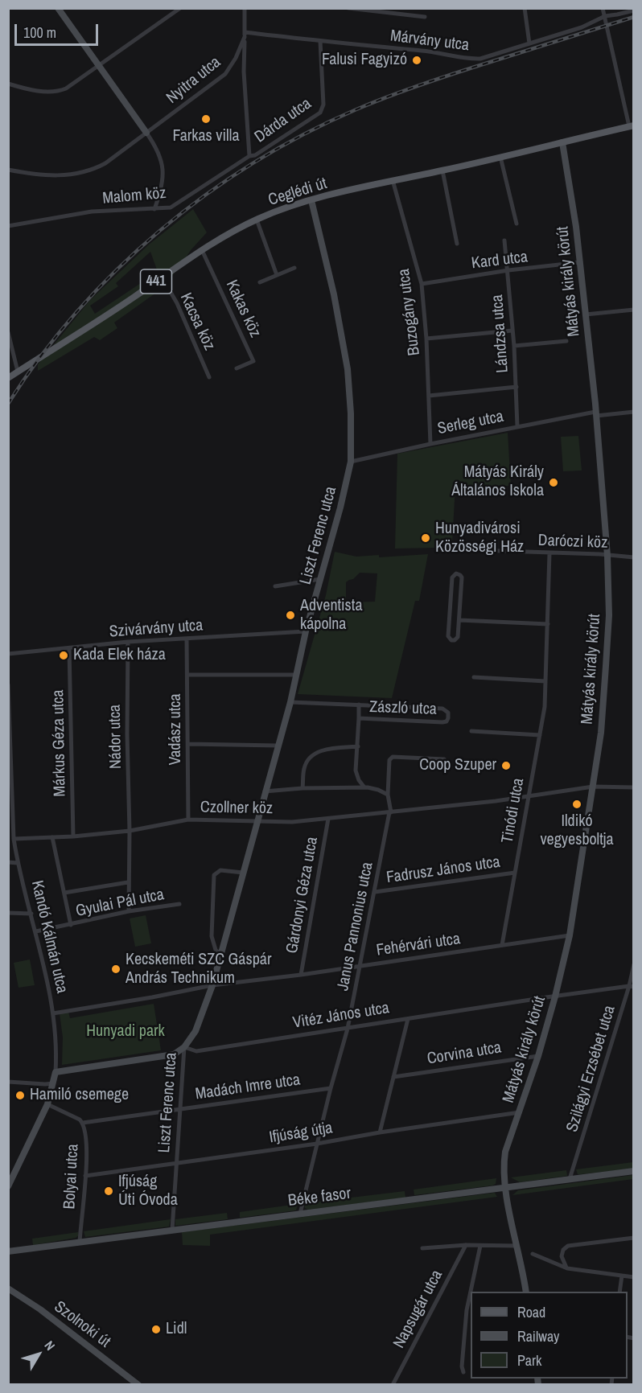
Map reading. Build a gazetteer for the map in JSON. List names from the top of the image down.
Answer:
{
  "streets": {
    "main road": ["Ceglédi út", "441"],
    "street": [
      "Márvány utca",
      "Nyitra utca",
      "Dárda utca",
      "Malom köz",
      "Kard utca",
      "Mátyás király körút",
      "Kakas köz",
      "Buzogány utca",
      "Kacsa köz",
      "Lándzsa utca",
      "Serleg utca",
      "Liszt Ferenc utca",
      "Daróczi köz",
      "Szivárvány utca",
      "Zászló utca",
      "Vadász utca",
      "Nádor utca",
      "Márkus Géza utca",
      "Czollner köz",
      "Tinódi utca",
      "Fadrusz János utca",
      "Gárdonyi Géza utca",
      "Gyulai Pál utca",
      "Janus Pannonius utca",
      "Kandó Kálmán utca",
      "Fehérvári utca",
      "Vitéz János utca",
      "Corvina utca",
      "Szilágyi Erzsébet utca",
      "Madách Imre utca",
      "Ifjúság útja",
      "Bolyai utca",
      "Béke fasor",
      "Napsugár utca",
      "Szolnoki út"
    ]
  },
  "crossings": [
    ["Márvány utca", "Nyitra utca"],
    ["Márvány utca", "Dárda utca"],
    ["Nyitra utca", "Dárda utca"],
    ["Nyitra utca", "Malom köz"],
    ["Dárda utca", "Malom köz"],
    ["Ceglédi út", "Mátyás király körút"],
    ["Ceglédi út", "Kakas köz"],
    ["Ceglédi út", "Buzogány utca"],
    ["Ceglédi út", "Kacsa köz"],
    ["Ceglédi út", "Liszt Ferenc utca"],
    ["Kard utca", "Mátyás király körút"],
    ["Kard utca", "Buzogány utca"],
    ["Kard utca", "Lándzsa utca"],
    ["Mátyás király körút", "Serleg utca"],
    ["Mátyás király körút", "Daróczi köz"],
    ["Mátyás király körút", "Czollner köz"],
    ["Mátyás király körút", "Fehérvári utca"],
    ["Mátyás király körút", "Vitéz János utca"],
    ["Mátyás király körút", "Corvina utca"],
    ["Mátyás király körút", "Ifjúság útja"],
    ["Mátyás király körút", "Béke fasor"],
    ["Buzogány utca", "Serleg utca"],
    ["Lándzsa utca", "Serleg utca"],
    ["Serleg utca", "Liszt Ferenc utca"],
    ["Liszt Ferenc utca", "Szivárvány utca"],
    ["Liszt Ferenc utca", "Zászló utca"],
    ["Liszt Ferenc utca", "Czollner köz"],
    ["Liszt Ferenc utca", "Fehérvári utca"],
    ["Liszt Ferenc utca", "Vitéz János utca"],
    ["Liszt Ferenc utca", "Madách Imre utca"],
    ["Liszt Ferenc utca", "Ifjúság útja"],
    ["Liszt Ferenc utca", "Béke fasor"],
    ["Daróczi köz", "Tinódi utca"],
    ["Szivárvány utca", "Vadász utca"],
    ["Szivárvány utca", "Nádor utca"],
    ["Szivárvány utca", "Márkus Géza utca"],
    ["Vadász utca", "Czollner köz"],
    ["Nádor utca", "Czollner köz"],
    ["Nádor utca", "Gyulai Pál utca"],
    ["Márkus Géza utca", "Czollner köz"],
    ["Czollner köz", "Tinódi utca"],
    ["Czollner köz", "Gárdonyi Géza utca"],
    ["Czollner köz", "Janus Pannonius utca"],
    ["Czollner köz", "Kandó Kálmán utca"],
    ["Tinódi utca", "Fadrusz János utca"],
    ["Tinódi utca", "Fehérvári utca"],
    ["Fadrusz János utca", "Janus Pannonius utca"],
    ["Gárdonyi Géza utca", "Fehérvári utca"],
    ["Gyulai Pál utca", "Kandó Kálmán utca"],
    ["Janus Pannonius utca", "Fehérvári utca"],
    ["Janus Pannonius utca", "Vitéz János utca"],
    ["Janus Pannonius utca", "Madách Imre utca"],
    ["Janus Pannonius utca", "Ifjúság útja"],
    ["Janus Pannonius utca", "Béke fasor"],
    ["Kandó Kálmán utca", "Fehérvári utca"],
    ["Kandó Kálmán utca", "Vitéz János utca"],
    ["Kandó Kálmán utca", "Bolyai utca"],
    ["Vitéz János utca", "Szilágyi Erzsébet utca"],
    ["Szilágyi Erzsébet utca", "Béke fasor"],
    ["Madách Imre utca", "Bolyai utca"],
    ["Ifjúság útja", "Bolyai utca"],
    ["Bolyai utca", "Béke fasor"]
  ],
  "parks": ["Hunyadi park"],
  "places": [
    "Falusi Fagyizó",
    "Farkas villa",
    "Mátyás Király Általános Iskola",
    "Hunyadivárosi Közösségi Ház",
    "Adventista kápolna",
    "Kada Elek háza",
    "Coop Szuper",
    "Ildikó vegyesboltja",
    "Kecskeméti SZC Gáspár András Technikum",
    "Hamiló csemege",
    "Ifjúság Úti Óvoda",
    "Lidl"
  ],
  "legend": ["Road", "Railway", "Park"],
  "scale_bar": "100 m",
  "north": "top right"
}
